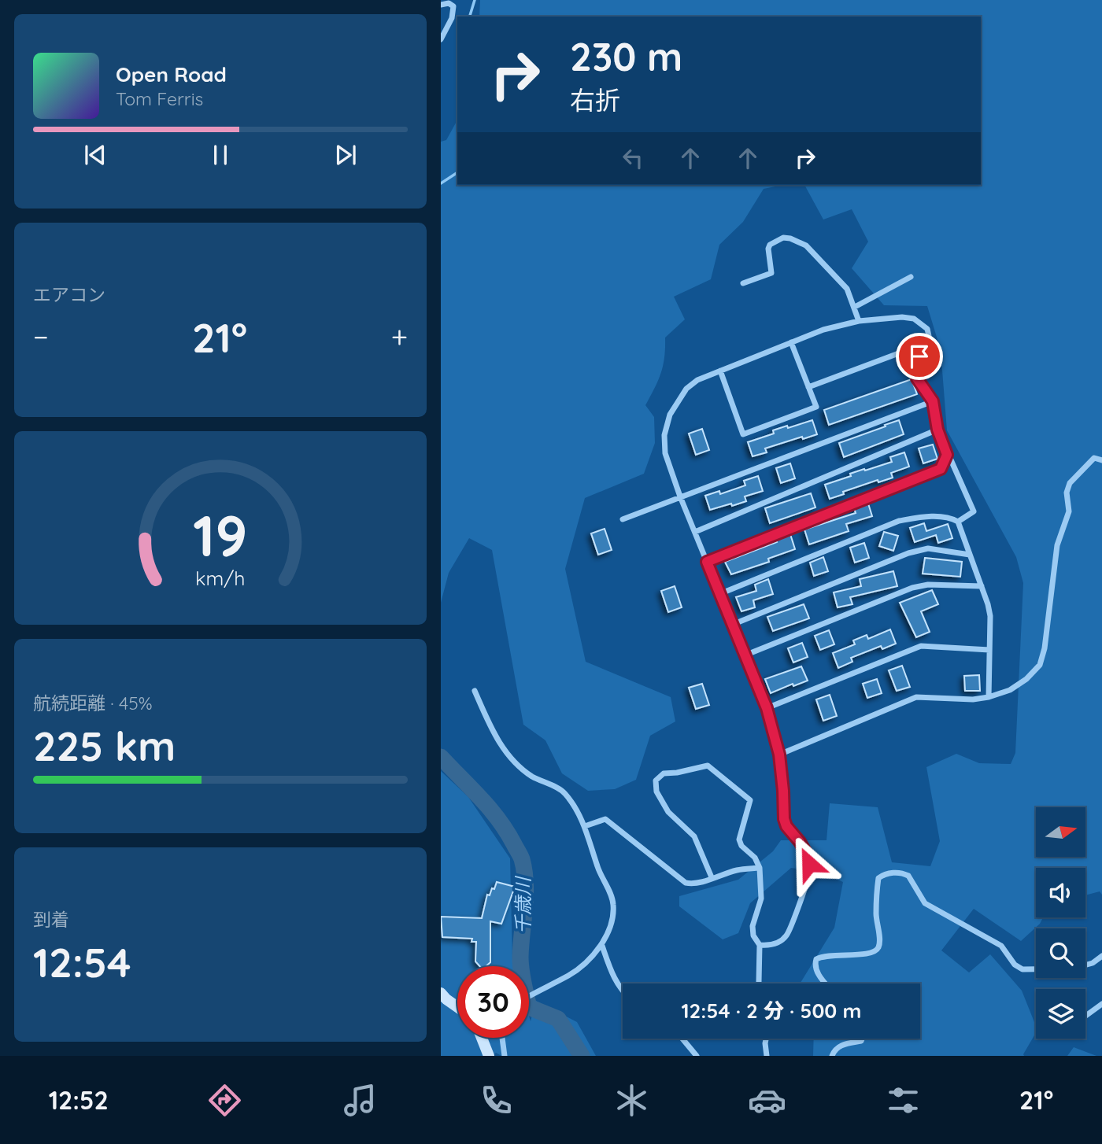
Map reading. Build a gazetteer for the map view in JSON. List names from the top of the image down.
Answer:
{
  "water": ["千歳川"],
  "north": "right",
  "page": {
    "turn": ["230 m", "右折"],
    "song": ["Open Road", "Tom Ferris"],
    "tile": [
      "エアコン",
      ["航続距離 · 45%", "225 km"],
      ["到着", "12:54"]
    ],
    "heat": ["−", "21°", "+"],
    "limit": "30",
    "trip": "12:54 · 2 分 · 500 m",
    "tabs": ["12:52", "21°"],
    "gauge": ["19", "km/h"]
  }
}
